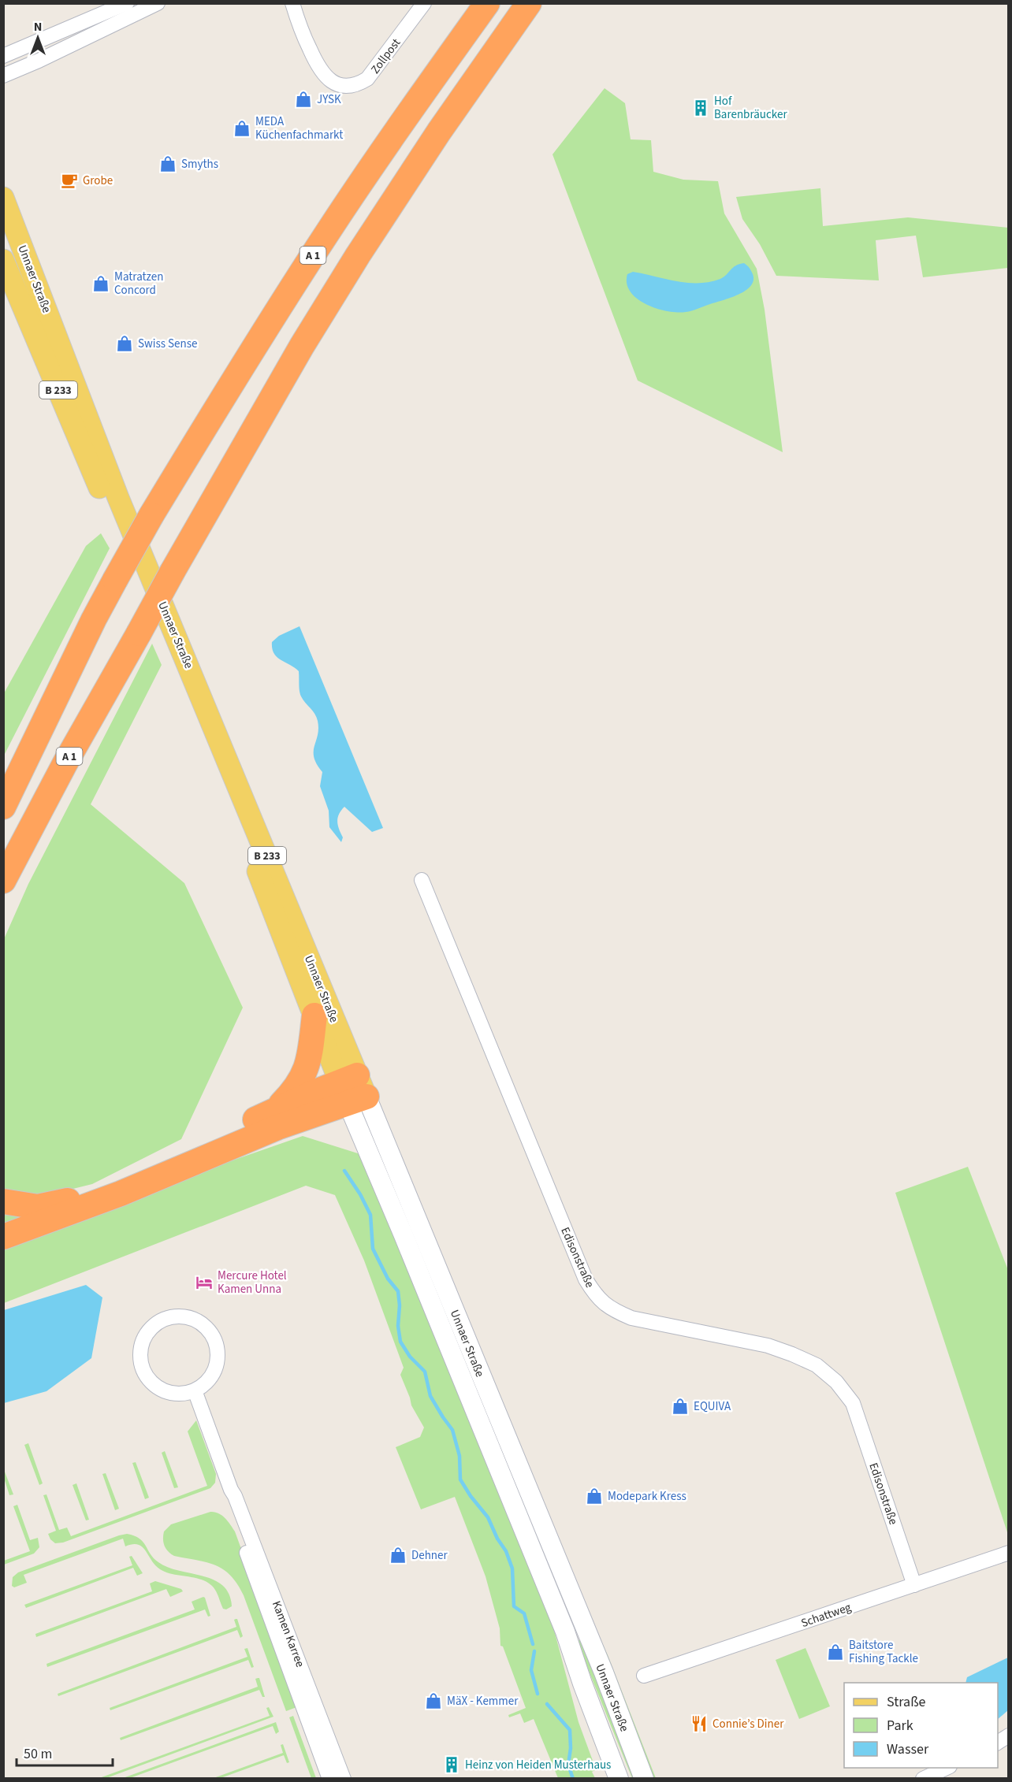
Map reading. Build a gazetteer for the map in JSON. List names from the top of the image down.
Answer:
{
  "streets": {
    "highway": ["A 1"],
    "main road": ["Unnaer Straße", "B 233"],
    "street": [
      "Zollpost",
      "Edisonstraße",
      "Schattweg",
      "Kamen Karree"
    ]
  },
  "crossings": [
    ["Edisonstraße", "Schattweg"]
  ],
  "places": {
    "shop": [
      "JYSK",
      "MEDA Küchenfachmarkt",
      "Smyths",
      "Matratzen Concord",
      "Swiss Sense",
      "EQUIVA",
      "Modepark Kress",
      "Dehner",
      "Baitstore Fishing Tackle",
      "MäX - Kemmer"
    ],
    "building": ["Hof Barenbräucker", "Heinz von Heiden Musterhaus"],
    "cafe": ["Grobe"],
    "hotel": ["Mercure Hotel Kamen Unna"],
    "restaurant": ["Connie’s Diner"]
  },
  "legend": ["Straße", "Park", "Wasser"],
  "scale_bar": "50 m",
  "north": "top"
}
